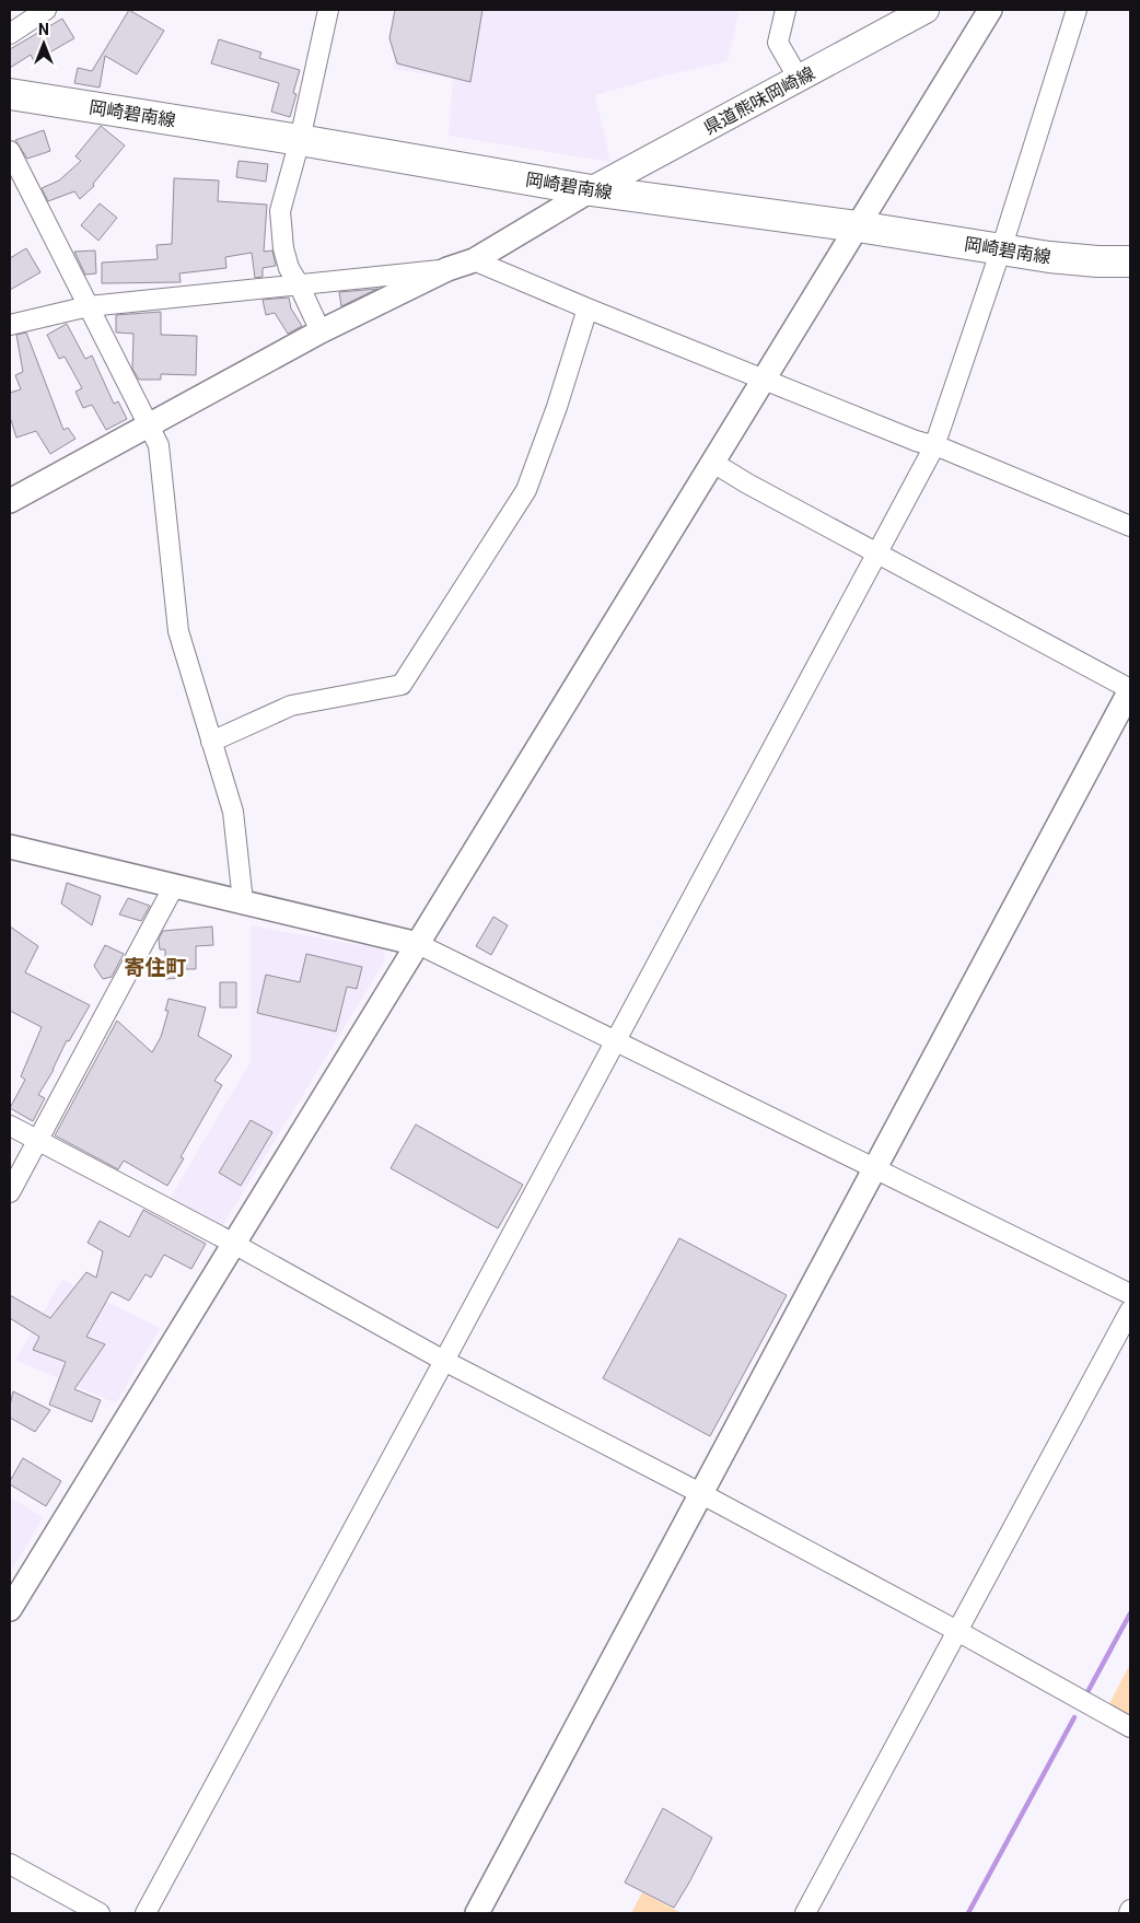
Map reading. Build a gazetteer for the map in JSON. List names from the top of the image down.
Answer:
{
  "streets": {
    "main road": ["県道熊味岡崎線", "岡崎碧南線"]
  },
  "crossings": [
    ["県道熊味岡崎線", "岡崎碧南線"]
  ],
  "districts": ["寄住町"],
  "north": "top"
}
